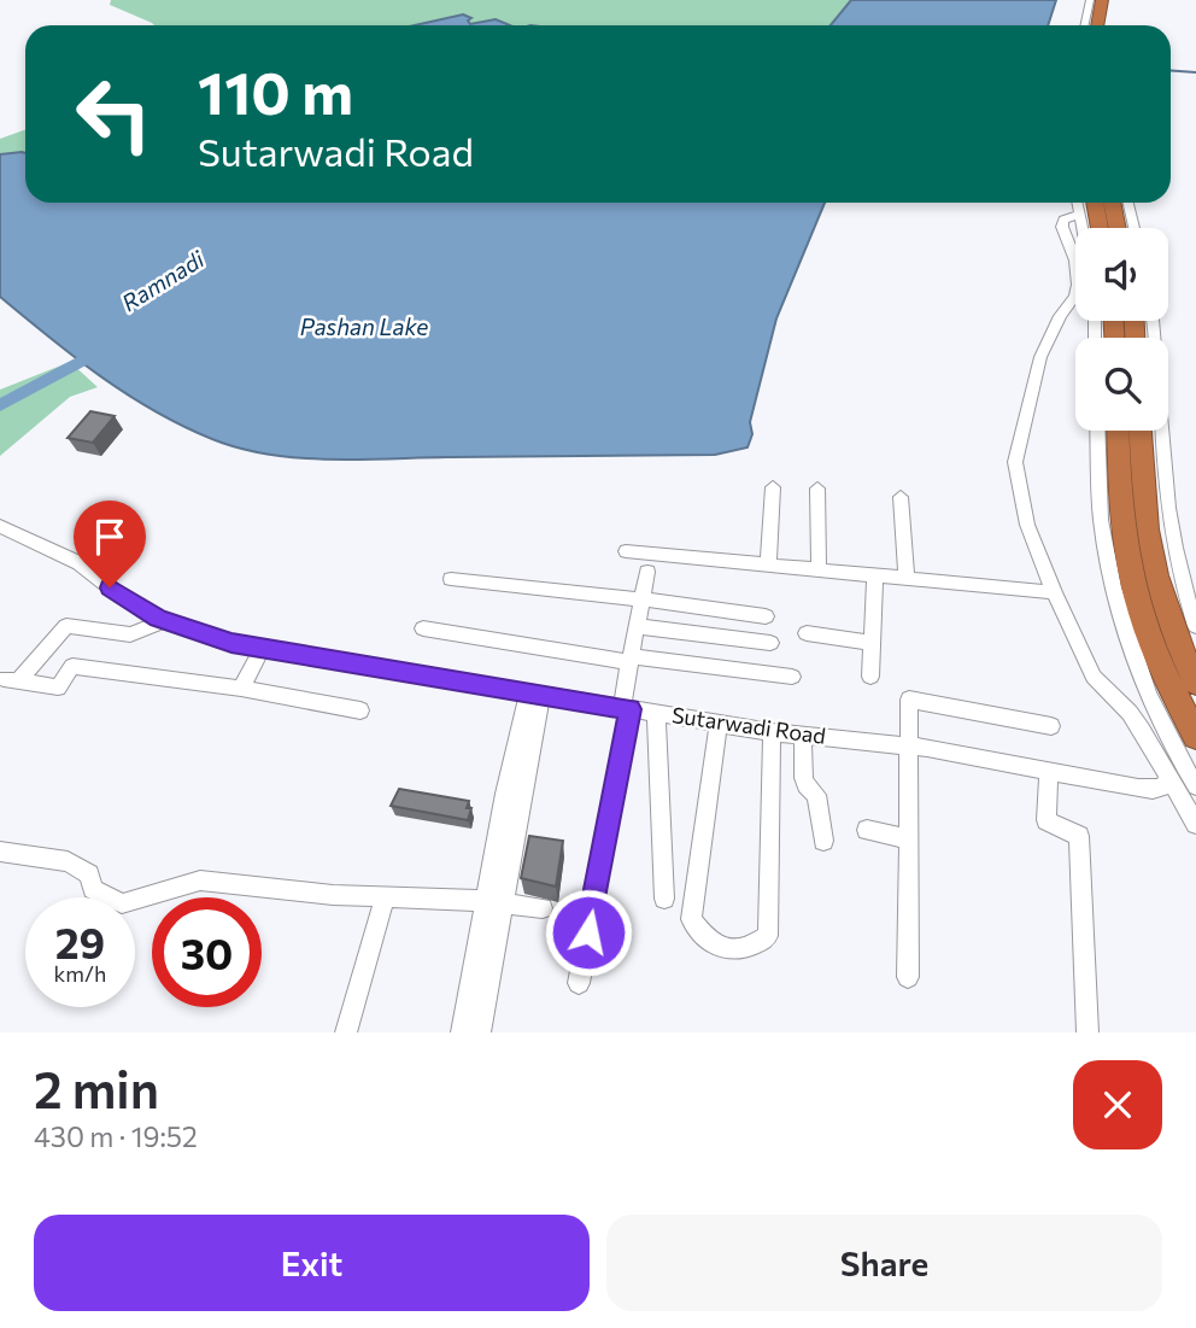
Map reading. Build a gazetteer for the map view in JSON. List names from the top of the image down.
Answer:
{
  "streets": {
    "street": ["Sutarwadi Road"]
  },
  "water": ["Ramnadi", "Pashan Lake"],
  "page": {
    "turn": ["110 m", "Sutarwadi Road"],
    "speed": "29 km/h",
    "limit": "30",
    "heading": ["2 min", "430 m · 19:52"],
    "buttons": ["Exit", "Share"]
  }
}
